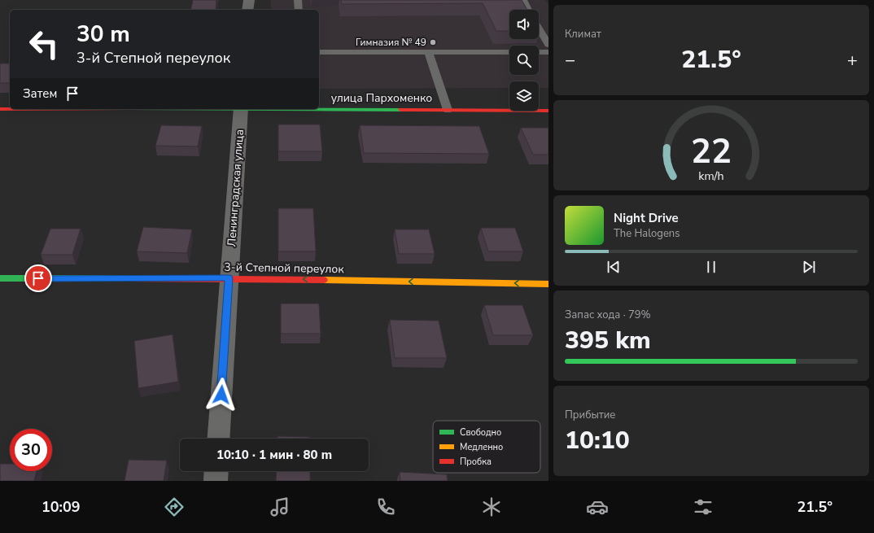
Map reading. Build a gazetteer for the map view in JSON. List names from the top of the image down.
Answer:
{
  "streets": {
    "street": ["улица Пархоменко", "Ленинградская улица", "3-й Степной переулок"]
  },
  "crossings": [
    ["Ленинградская улица", "3-й Степной переулок"]
  ],
  "one_way": ["3-й Степной переулок"],
  "places": ["Гимназия № 49"],
  "legend": ["Свободно", "Медленно", "Пробка"],
  "page": {
    "tile": [
      "Климат",
      ["Запас хода · 79%", "395 km"],
      ["Прибытие", "10:10"]
    ],
    "turn": ["30 m", "3-й Степной переулок"],
    "heat": ["−", "21.5°", "+"],
    "then": "Затем",
    "song": ["Night Drive", "The Halogens"],
    "limit": "30",
    "trip": "10:10 · 1 мин · 80 m",
    "tabs": ["10:09", "21.5°"],
    "gauge": ["22", "km/h"]
  }
}
